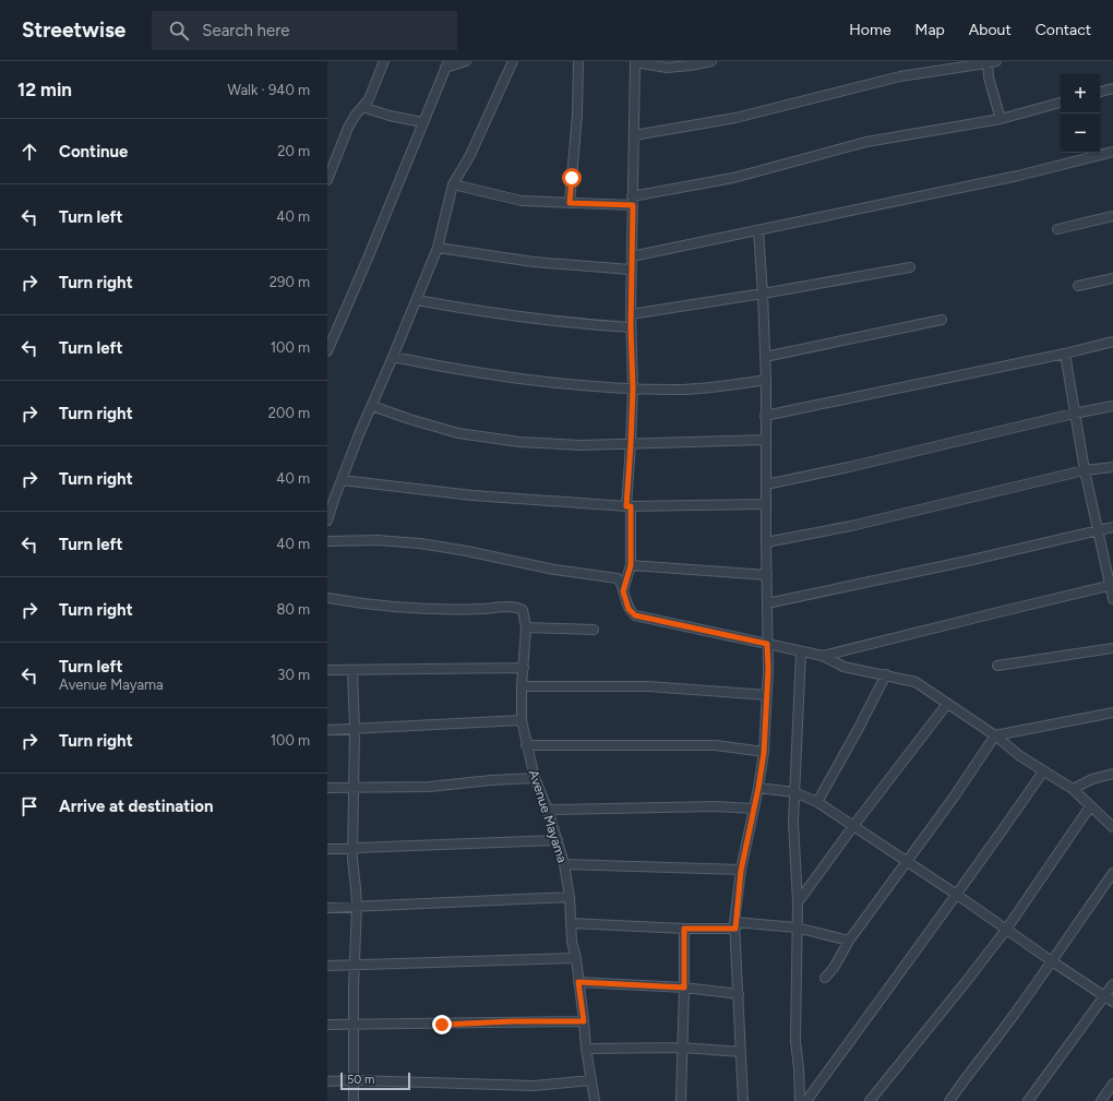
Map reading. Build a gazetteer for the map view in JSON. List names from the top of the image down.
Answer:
{
  "streets": {
    "street": ["Avenue Mayama"]
  },
  "scale_bar": "50 m",
  "page": {
    "header": "Streetwise",
    "search": "Search here",
    "nav": [
      "Home",
      "Map",
      "About",
      "Contact"
    ],
    "heading": ["12 min", "Walk · 940 m"],
    "map_buttons": ["+", "−"],
    "list": [
      ["Continue", "20 m"],
      ["Turn left", "40 m"],
      ["Turn right", "290 m"],
      ["Turn left", "100 m"],
      ["Turn right", "200 m"],
      ["Turn right", "40 m"],
      ["Turn left", "40 m"],
      ["Turn right", "80 m"],
      ["Turn left", "Avenue Mayama", "30 m"],
      ["Turn right", "100 m"],
      "Arrive at destination"
    ],
    "scale": "50 m"
  }
}
